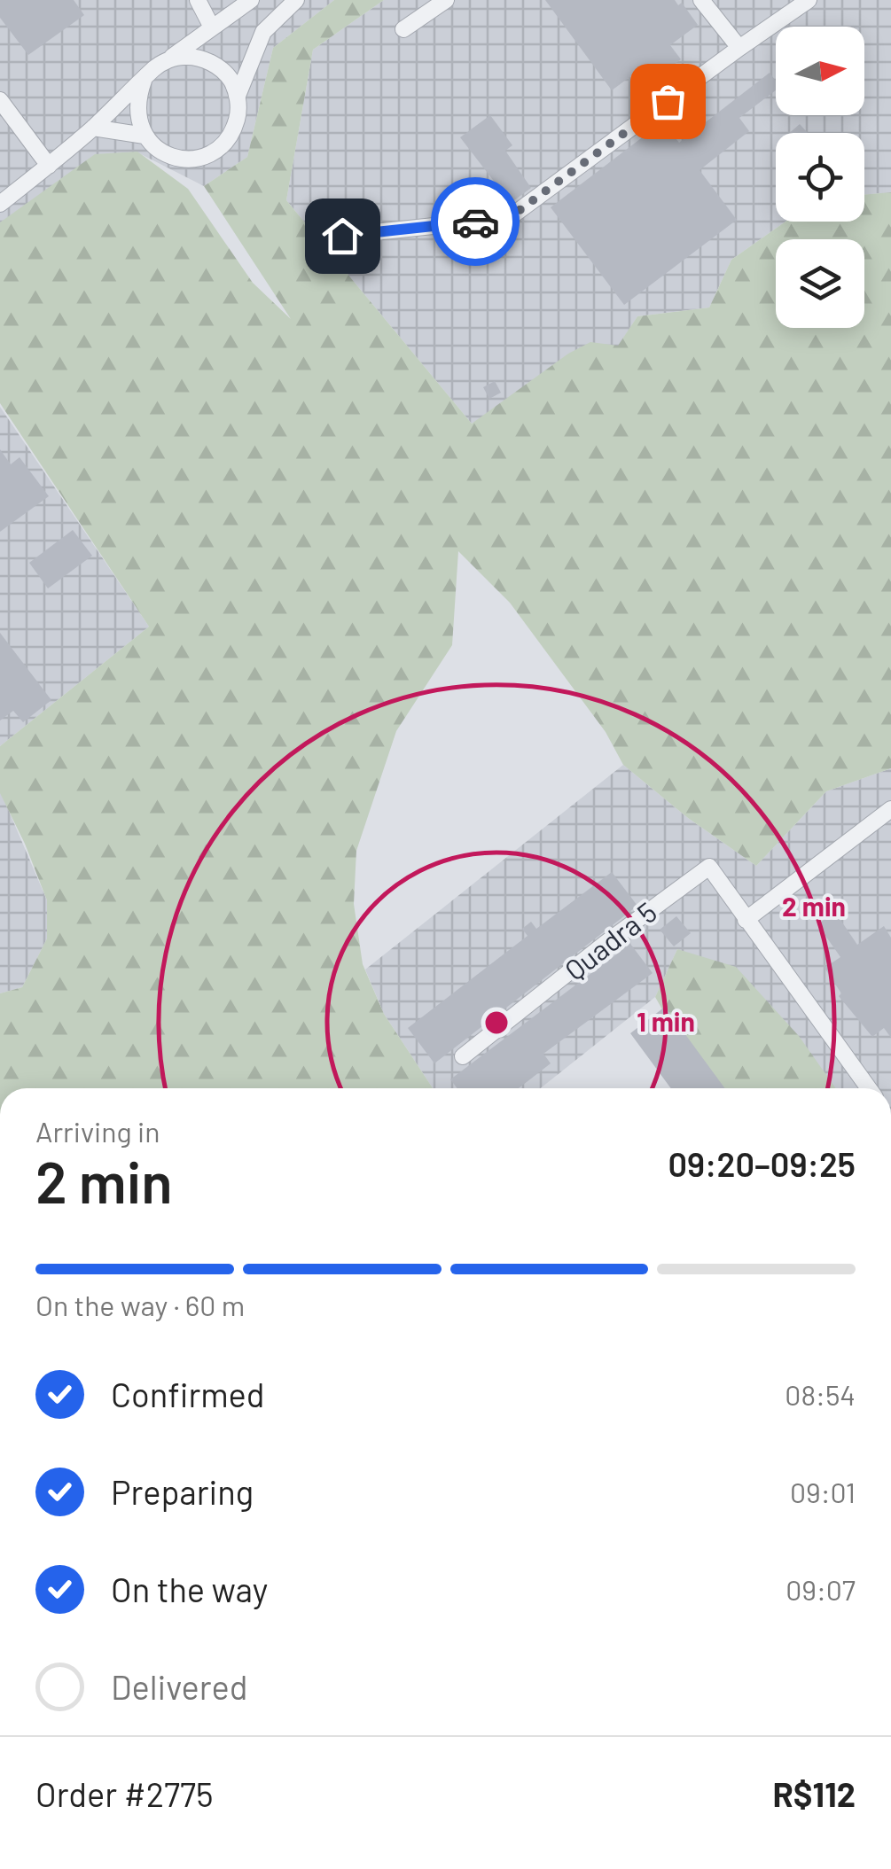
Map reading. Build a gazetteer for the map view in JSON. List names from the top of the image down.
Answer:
{
  "streets": {
    "street": ["Quadra 5"]
  },
  "north": "right",
  "page": {
    "heading": ["2 min", "Arriving in", "09:20–09:25"],
    "panel": ["Order #2775", "R$112"],
    "bar": "On the way · 60 m",
    "list": [
      ["Confirmed", "08:54"],
      ["Preparing", "09:01"],
      ["On the way", "09:07"],
      "Delivered"
    ]
  },
  "rings": ["2 min", "1 min"]
}
